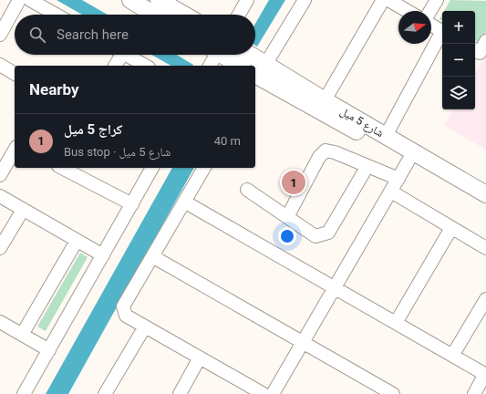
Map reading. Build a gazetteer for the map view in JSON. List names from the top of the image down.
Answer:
{
  "streets": {
    "main road": ["شارع 5 ميل"]
  },
  "north": "right",
  "page": {
    "map_buttons": ["+", "−"],
    "search": "Search here",
    "heading": "Nearby",
    "list": [
      {
        "mark": "1",
        "name": "كراج 5 ميل",
        "note": "Bus stop · شارع 5 ميل",
        "value": "40 m"
      }
    ],
    "pins": "1"
  }
}
